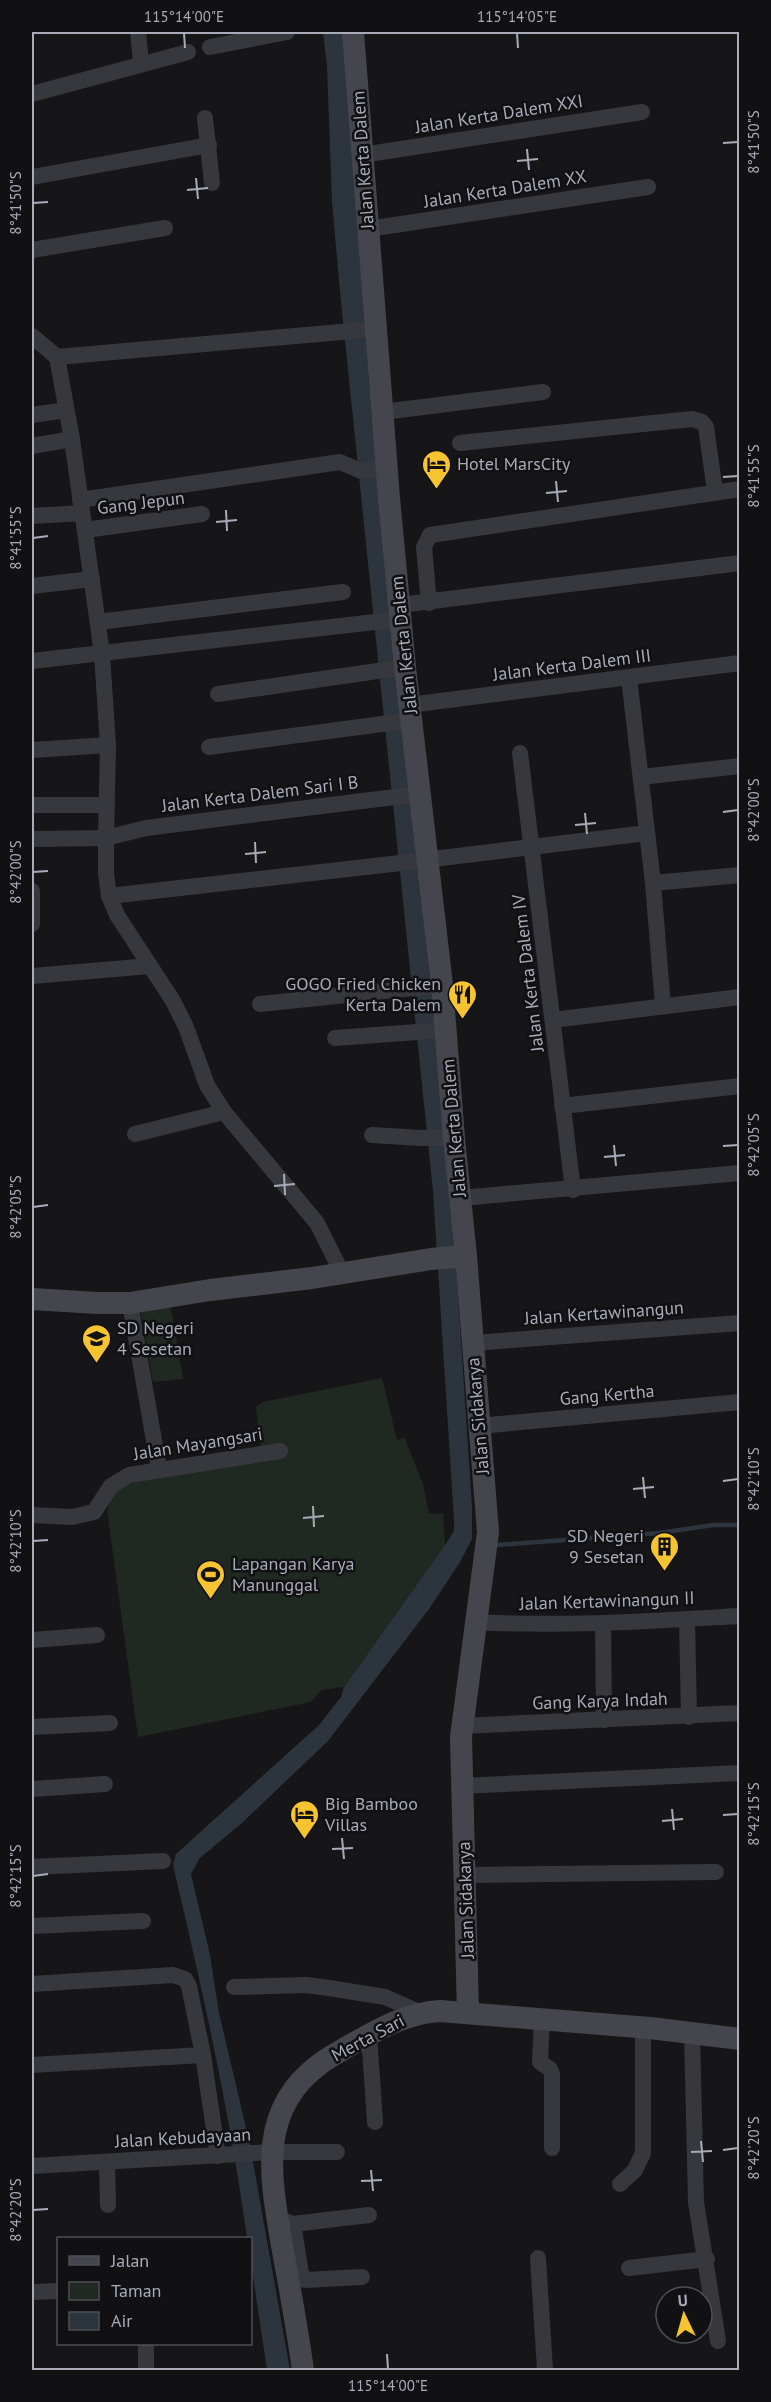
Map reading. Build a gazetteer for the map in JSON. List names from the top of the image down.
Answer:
{
  "streets": {
    "street": [
      "Jalan Kerta Dalem XXI",
      "Jalan Kerta Dalem",
      "Jalan Kerta Dalem XX",
      "Gang Jepun",
      "Jalan Kerta Dalem III",
      "Jalan Kerta Dalem Sari I B",
      "Jalan Kerta Dalem IV",
      "Jalan Kertawinangun",
      "Gang Kertha",
      "Jalan Sidakarya",
      "Jalan Mayangsari",
      "Jalan Kertawinangun II",
      "Gang Karya Indah",
      "Merta Sari",
      "Jalan Kebudayaan"
    ]
  },
  "crossings": [
    ["Jalan Kerta Dalem XXI", "Jalan Kerta Dalem"],
    ["Jalan Kerta Dalem", "Jalan Kerta Dalem XX"],
    ["Jalan Kerta Dalem", "Jalan Kerta Dalem III"],
    ["Jalan Kerta Dalem", "Jalan Kerta Dalem Sari I B"],
    ["Jalan Kerta Dalem", "Jalan Sidakarya"],
    ["Jalan Kertawinangun", "Jalan Sidakarya"],
    ["Gang Kertha", "Jalan Sidakarya"],
    ["Jalan Sidakarya", "Jalan Kertawinangun II"],
    ["Jalan Sidakarya", "Gang Karya Indah"],
    ["Jalan Sidakarya", "Merta Sari"],
    ["Merta Sari", "Jalan Kebudayaan"]
  ],
  "places": {
    "hotel": ["Hotel MarsCity", "Big Bamboo Villas"],
    "restaurant": ["GOGO Fried Chicken Kerta Dalem"],
    "school or university": ["SD Negeri 4 Sesetan"],
    "building": ["SD Negeri 9 Sesetan"],
    "sports": ["Lapangan Karya Manunggal"]
  },
  "legend": ["Jalan", "Taman", "Air"],
  "north": "top",
  "coordinates": [
    "115°14'00\"E",
    "115°14'05\"E",
    "8°41'50\"S",
    "8°41'55\"S",
    "8°42'00\"S",
    "8°42'05\"S",
    "8°42'10\"S",
    "8°42'15\"S",
    "8°42'20\"S"
  ]
}
